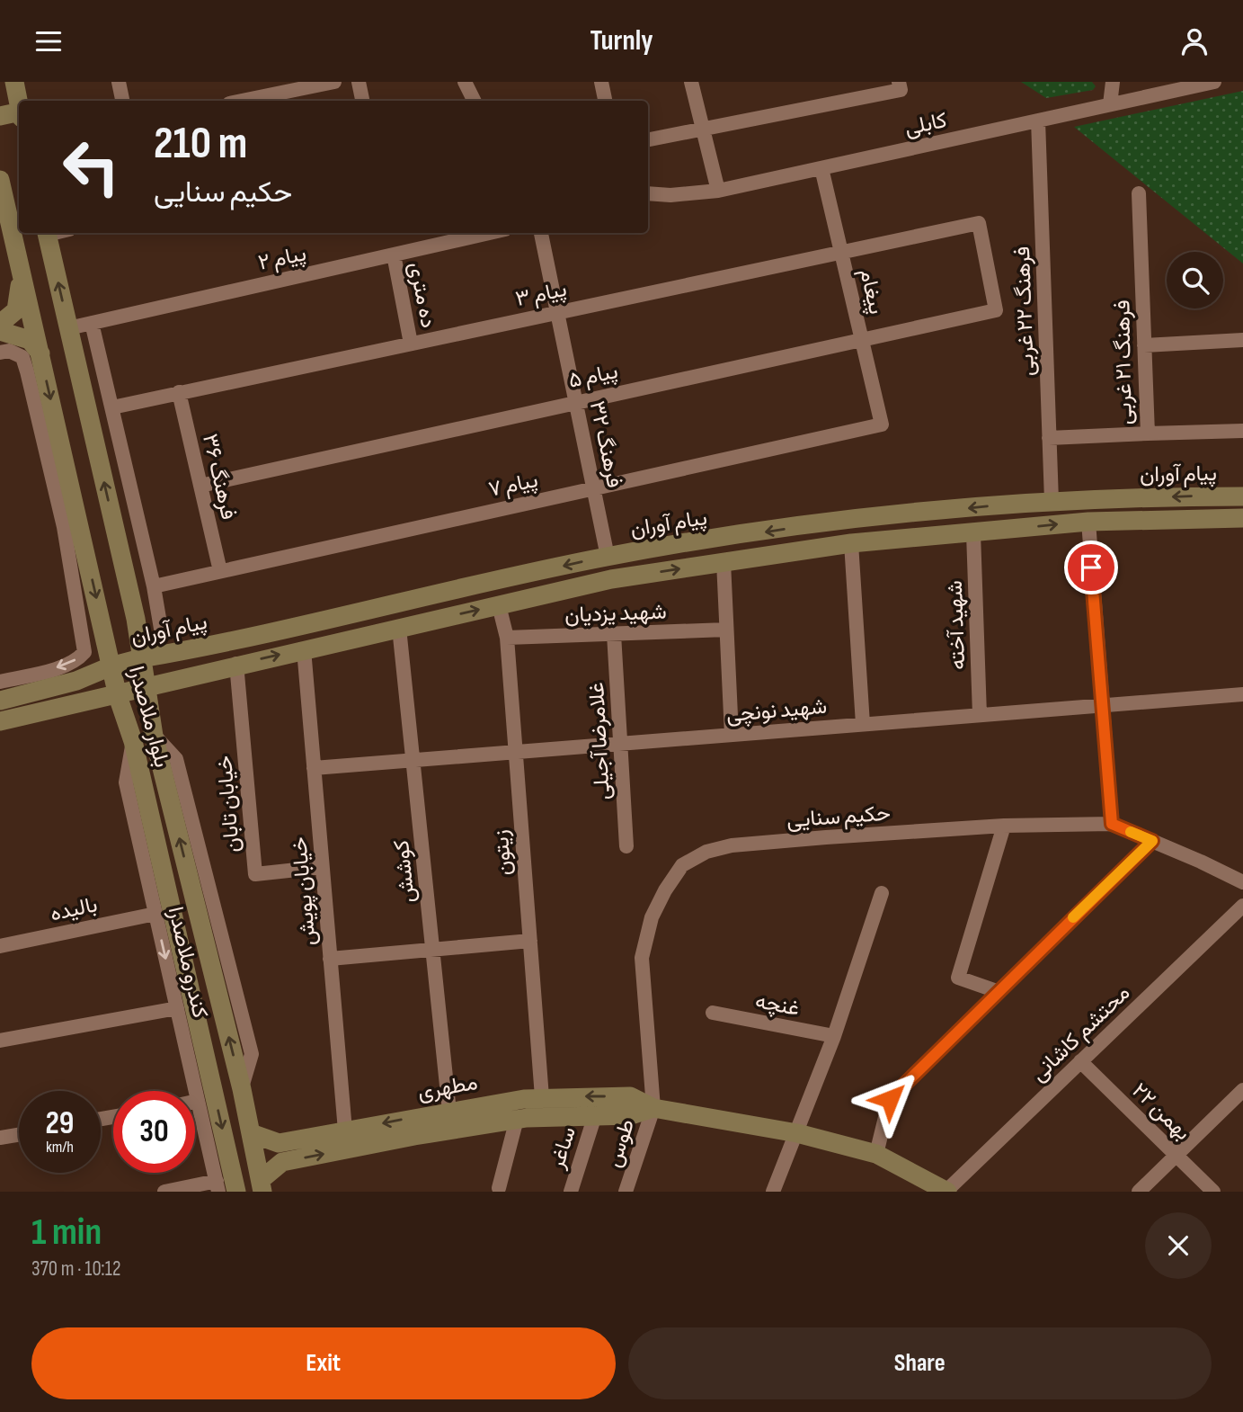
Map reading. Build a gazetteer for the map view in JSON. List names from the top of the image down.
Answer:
{
  "streets": {
    "main road": ["پیام آوران", "بلوار ملاصدرا", "مطهری"],
    "street": [
      "کابلی",
      "پیام ۲",
      "پیغام",
      "پیام ۳",
      "ده متری",
      "فرهنگ ۲۲ غربی",
      "فرهنگ ۲۱ غربی",
      "پیام ۵",
      "فرهنگ ۳۲",
      "فرهنگ ۳۶",
      "پیام ۷",
      "شهید یزدیان",
      "شهید آخته",
      "شهید نونچی",
      "غلامرضا آجیلی",
      "خیابان تابان",
      "حکیم سنایی",
      "زیتون",
      "کوشش",
      "خیابان پویش",
      "بالیده",
      "کندرو ملاصدرا",
      "غنچه",
      "محتشم کاشانی",
      "۲۲ بهمن",
      "طوس",
      "ساغر"
    ]
  },
  "crossings": [
    ["کابلی", "پیغام"],
    ["کابلی", "فرهنگ ۲۲ غربی"],
    ["پیام ۲", "ده متری"],
    ["پیام ۲", "بلوار ملاصدرا"],
    ["پیغام", "پیام ۳"],
    ["پیغام", "پیام ۵"],
    ["پیغام", "پیام ۷"],
    ["پیام ۳", "ده متری"],
    ["پیام ۳", "پیام ۵"],
    ["پیام ۳", "فرهنگ ۳۲"],
    ["پیام ۳", "فرهنگ ۳۶"],
    ["فرهنگ ۲۲ غربی", "فرهنگ ۲۱ غربی"],
    ["فرهنگ ۲۲ غربی", "پیام آوران"],
    ["پیام ۵", "فرهنگ ۳۲"],
    ["پیام ۵", "فرهنگ ۳۶"],
    ["فرهنگ ۳۲", "پیام آوران"],
    ["فرهنگ ۳۲", "پیام ۷"],
    ["پیام آوران", "شهید آخته"],
    ["پیام آوران", "بلوار ملاصدرا"],
    ["پیام آوران", "خیابان تابان"],
    ["پیام آوران", "زیتون"],
    ["پیام آوران", "کوشش"],
    ["پیام آوران", "خیابان پویش"],
    ["فرهنگ ۳۶", "پیام ۷"],
    ["شهید یزدیان", "غلامرضا آجیلی"],
    ["شهید یزدیان", "زیتون"],
    ["شهید آخته", "شهید نونچی"],
    ["شهید نونچی", "غلامرضا آجیلی"],
    ["شهید نونچی", "زیتون"],
    ["شهید نونچی", "کوشش"],
    ["شهید نونچی", "خیابان پویش"],
    ["بلوار ملاصدرا", "کندرو ملاصدرا"],
    ["بلوار ملاصدرا", "مطهری"],
    ["خیابان تابان", "خیابان پویش"],
    ["حکیم سنایی", "مطهری"],
    ["حکیم سنایی", "طوس"],
    ["زیتون", "مطهری"],
    ["کوشش", "مطهری"],
    ["خیابان پویش", "مطهری"],
    ["بالیده", "کندرو ملاصدرا"],
    ["محتشم کاشانی", "مطهری"],
    ["محتشم کاشانی", "۲۲ بهمن"],
    ["مطهری", "طوس"],
    ["مطهری", "ساغر"]
  ],
  "page": {
    "header": "Turnly",
    "turn": ["210 m", "حکیم سنایی"],
    "speed": "29 km/h",
    "limit": "30",
    "heading": ["1 min", "370 m · 10:12"],
    "buttons": ["Exit", "Share"]
  }
}
